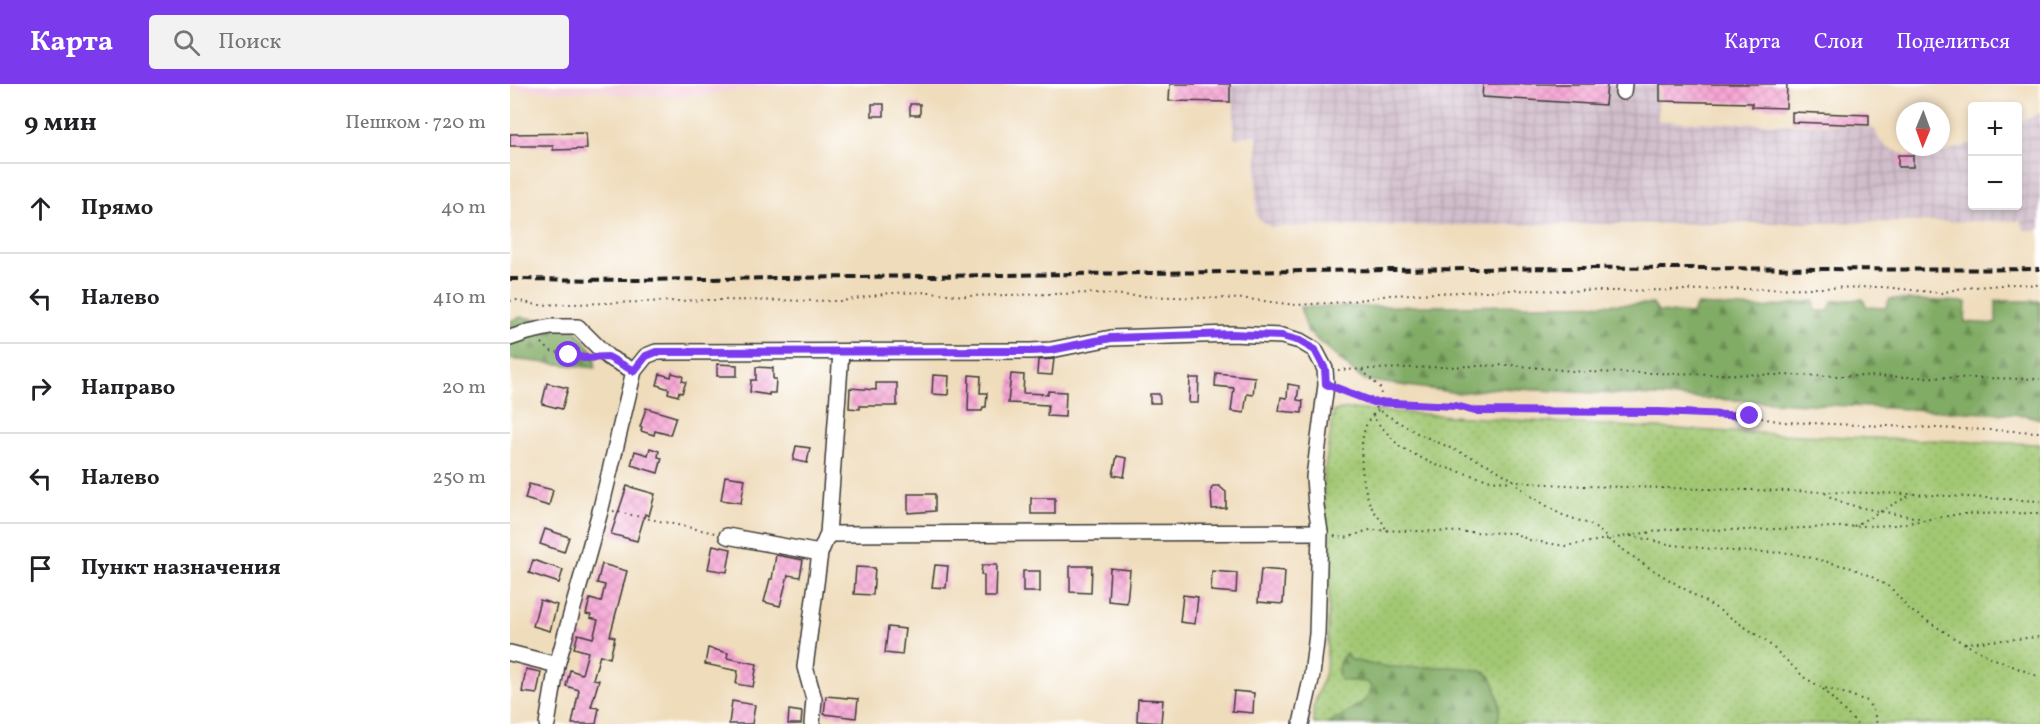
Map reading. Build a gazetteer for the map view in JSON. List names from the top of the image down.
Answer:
{
  "north": "bottom",
  "page": {
    "header": "Карта",
    "search": "Поиск",
    "nav": ["Карта", "Слои", "Поделиться"],
    "heading": ["9 мин", "Пешком · 720 m"],
    "map_buttons": ["+", "−"],
    "list": [
      ["Прямо", "40 m"],
      ["Налево", "410 m"],
      ["Направо", "20 m"],
      ["Налево", "250 m"],
      "Пункт назначения"
    ]
  }
}
